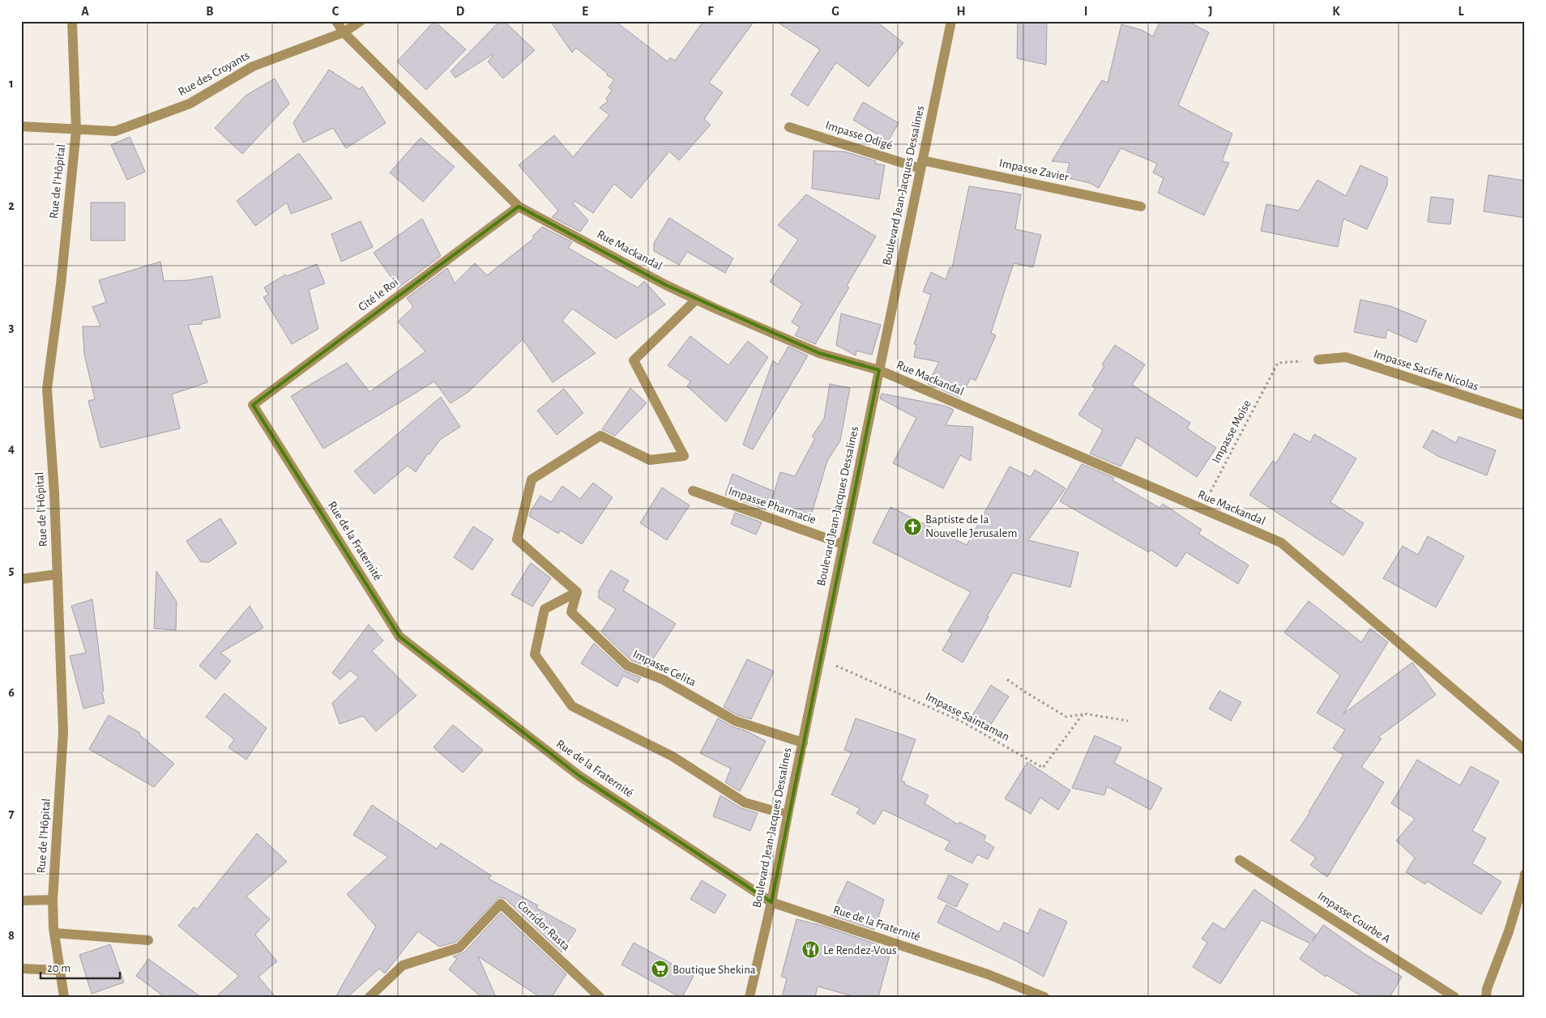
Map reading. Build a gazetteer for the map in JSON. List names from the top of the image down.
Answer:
{
  "streets": {
    "street": [
      "Rue des Croyants",
      "Impasse Odigé",
      "Impasse Zavier",
      "Rue de l'Hôpital",
      "Boulevard Jean-Jacques Dessalines",
      "Rue Mackandal",
      "Cité le Roi",
      "Impasse Sacifie Nicolas",
      "Impasse Pharmacie",
      "Rue de la Fraternité",
      "Impasse Celita",
      "Impasse Courbe A",
      "Corridor Rasta"
    ],
    "path": ["Impasse Moïse", "Impasse Saintaman"]
  },
  "crossings": [
    ["Rue des Croyants", "Rue de l'Hôpital"],
    ["Rue des Croyants", "Rue Mackandal"],
    ["Impasse Odigé", "Impasse Zavier"],
    ["Impasse Odigé", "Boulevard Jean-Jacques Dessalines"],
    ["Impasse Zavier", "Boulevard Jean-Jacques Dessalines"],
    ["Boulevard Jean-Jacques Dessalines", "Rue Mackandal"],
    ["Boulevard Jean-Jacques Dessalines", "Impasse Pharmacie"],
    ["Boulevard Jean-Jacques Dessalines", "Rue de la Fraternité"],
    ["Boulevard Jean-Jacques Dessalines", "Impasse Celita"],
    ["Boulevard Jean-Jacques Dessalines", "Impasse Saintaman"],
    ["Rue Mackandal", "Cité le Roi"],
    ["Rue Mackandal", "Impasse Moïse"],
    ["Cité le Roi", "Rue de la Fraternité"]
  ],
  "places": {
    "church": ["Baptiste de la Nouvelle Jerusalem"],
    "restaurant": ["Le Rendez-Vous"],
    "supermarket": ["Boutique Shekina"]
  },
  "scale_bar": "20 m",
  "grid": {
    "columns": [
      "A",
      "B",
      "C",
      "D",
      "E",
      "F",
      "G",
      "H",
      "I",
      "J",
      "K",
      "L"
    ],
    "rows": [
      "1",
      "2",
      "3",
      "4",
      "5",
      "6",
      "7",
      "8"
    ]
  }
}
